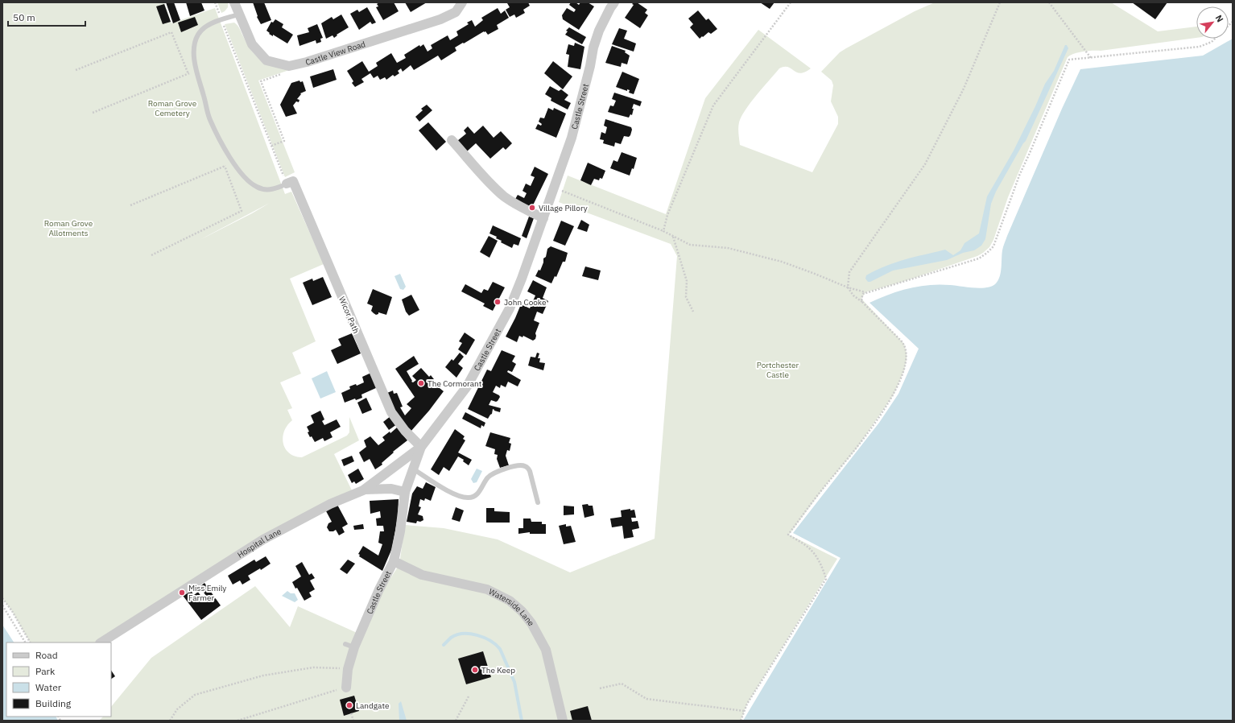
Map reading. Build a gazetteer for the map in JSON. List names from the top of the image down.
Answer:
{
  "streets": {
    "street": [
      "Castle View Road",
      "Castle Street",
      "Wicor Path",
      "Hospital Lane",
      "Waterside Lane"
    ]
  },
  "crossings": [
    ["Castle Street", "Wicor Path"],
    ["Castle Street", "Hospital Lane"],
    ["Castle Street", "Waterside Lane"],
    ["Wicor Path", "Hospital Lane"]
  ],
  "parks": ["Roman Grove Cemetery", "Roman Grove Allotments", "Portchester Castle"],
  "places": [
    "Village Pillory",
    "John Cooke",
    "The Cormorant",
    "Miss Emily Farmer",
    "The Keep",
    "Landgate"
  ],
  "legend": [
    "Road",
    "Park",
    "Water",
    "Building"
  ],
  "scale_bar": "50 m",
  "north": "top right"
}
